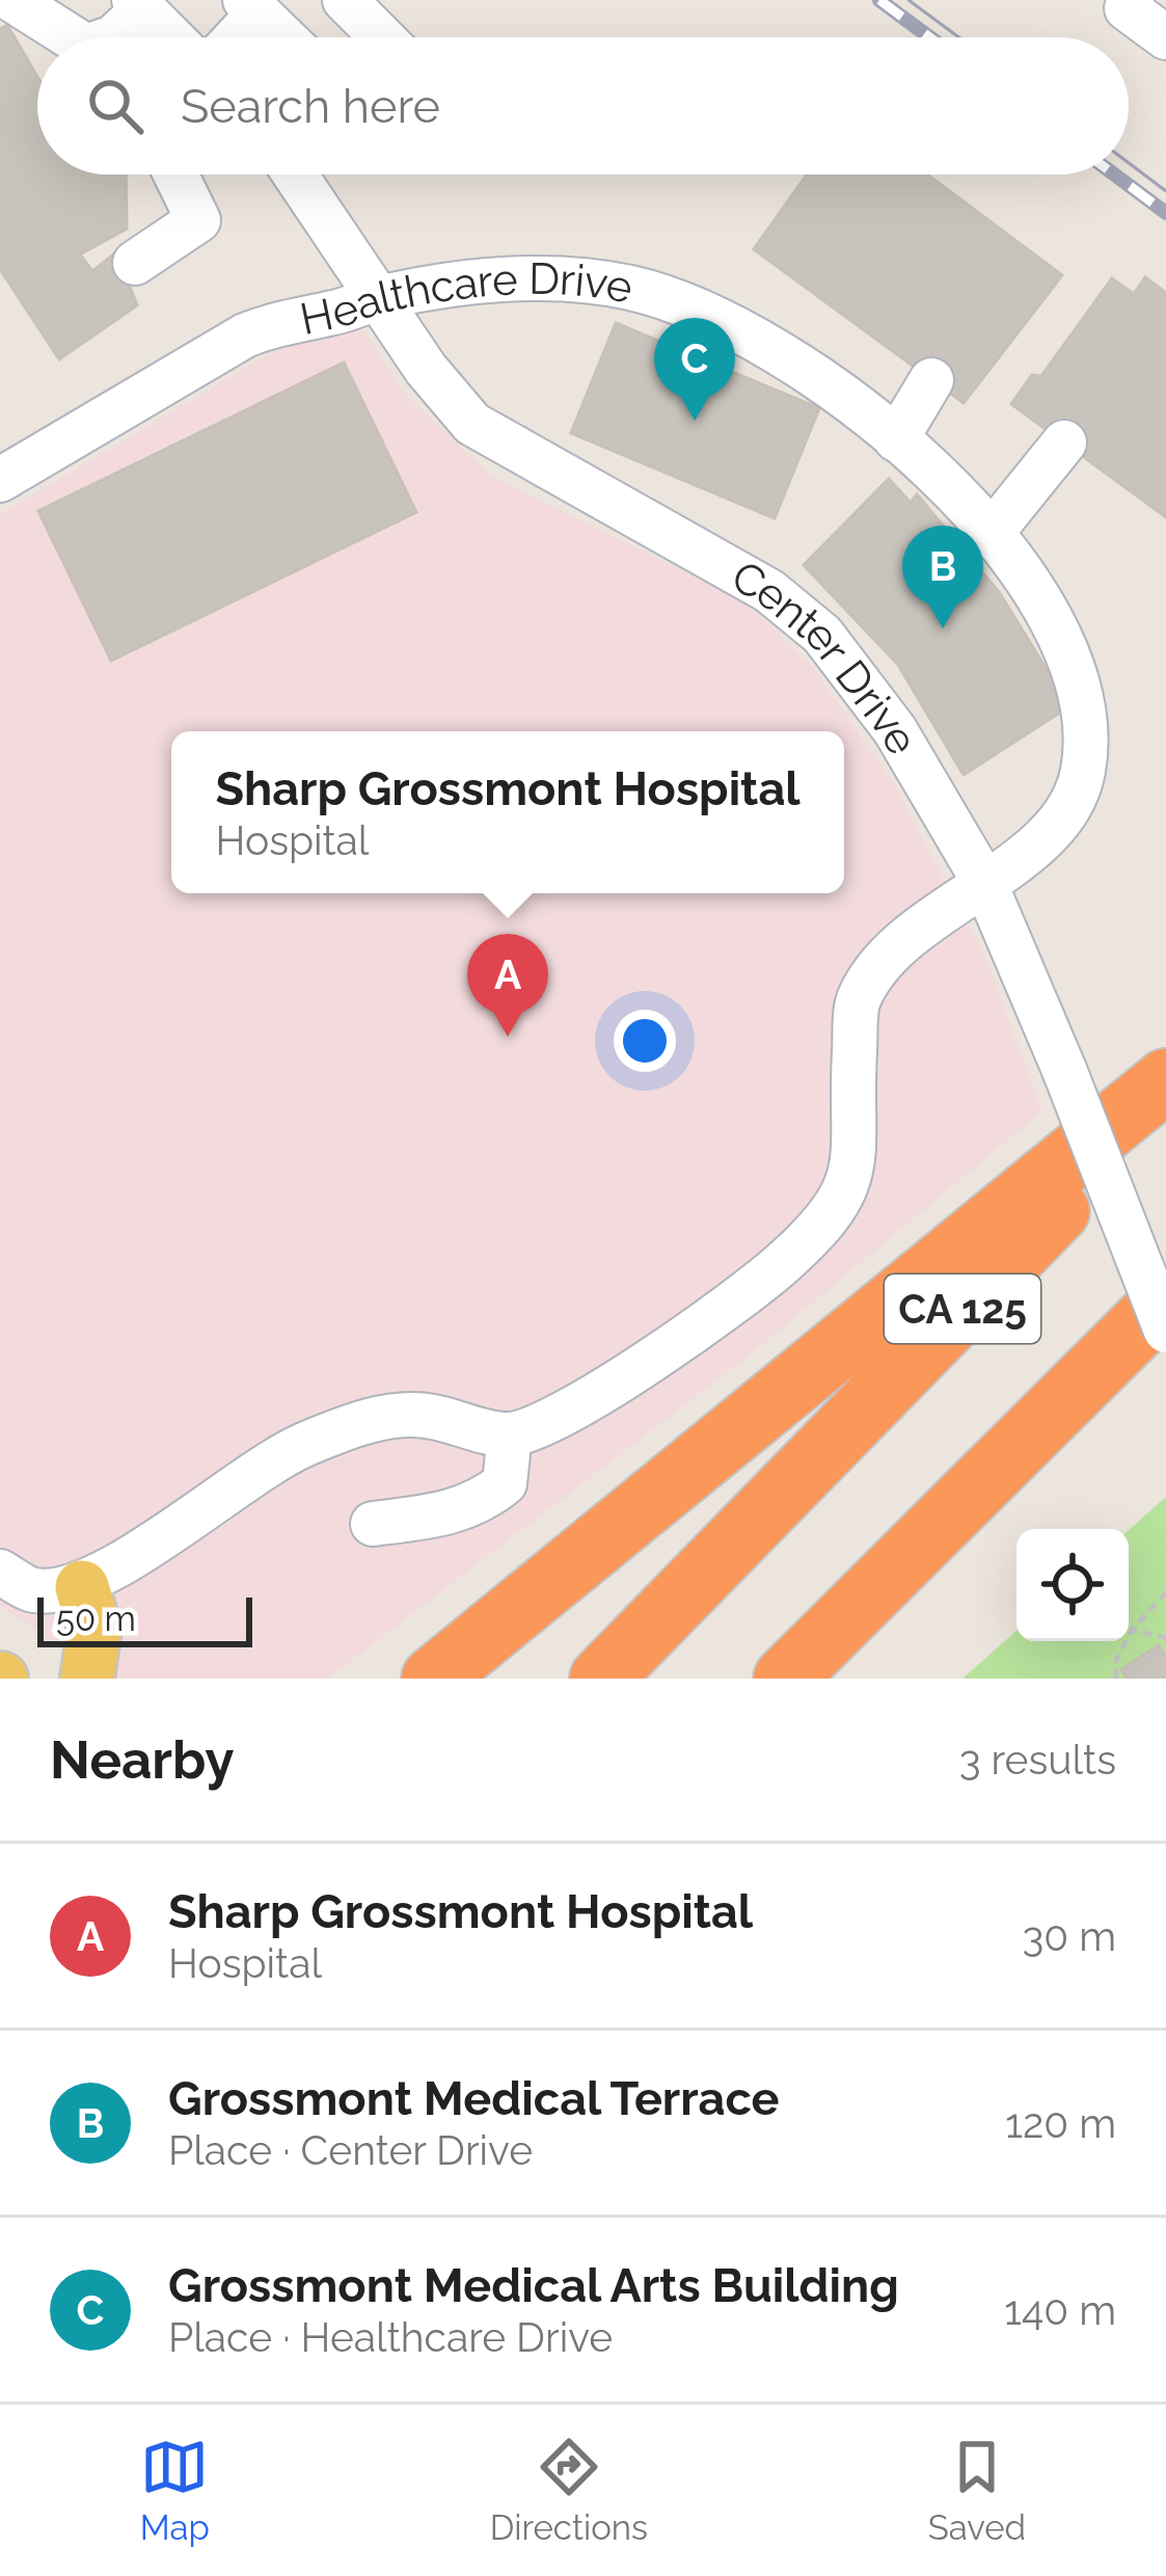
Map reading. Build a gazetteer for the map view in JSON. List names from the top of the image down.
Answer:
{
  "streets": {
    "highway": ["CA 125"],
    "street": ["Healthcare Drive", "Center Drive"]
  },
  "crossings": [
    ["Healthcare Drive", "Center Drive"]
  ],
  "scale_bar": "50 m",
  "page": {
    "search": "Search here",
    "pins": ["C", "B", "A"],
    "popup": ["Sharp Grossmont Hospital", "Hospital"],
    "scale": "50 m",
    "heading": ["Nearby", "3 results"],
    "list": [
      {
        "mark": "A",
        "name": "Sharp Grossmont Hospital",
        "note": "Hospital",
        "value": "30 m"
      },
      {
        "mark": "B",
        "name": "Grossmont Medical Terrace",
        "note": "Place · Center Drive",
        "value": "120 m"
      },
      {
        "mark": "C",
        "name": "Grossmont Medical Arts Building",
        "note": "Place · Healthcare Drive",
        "value": "140 m"
      }
    ],
    "nav": ["Map", "Directions", "Saved"]
  }
}
